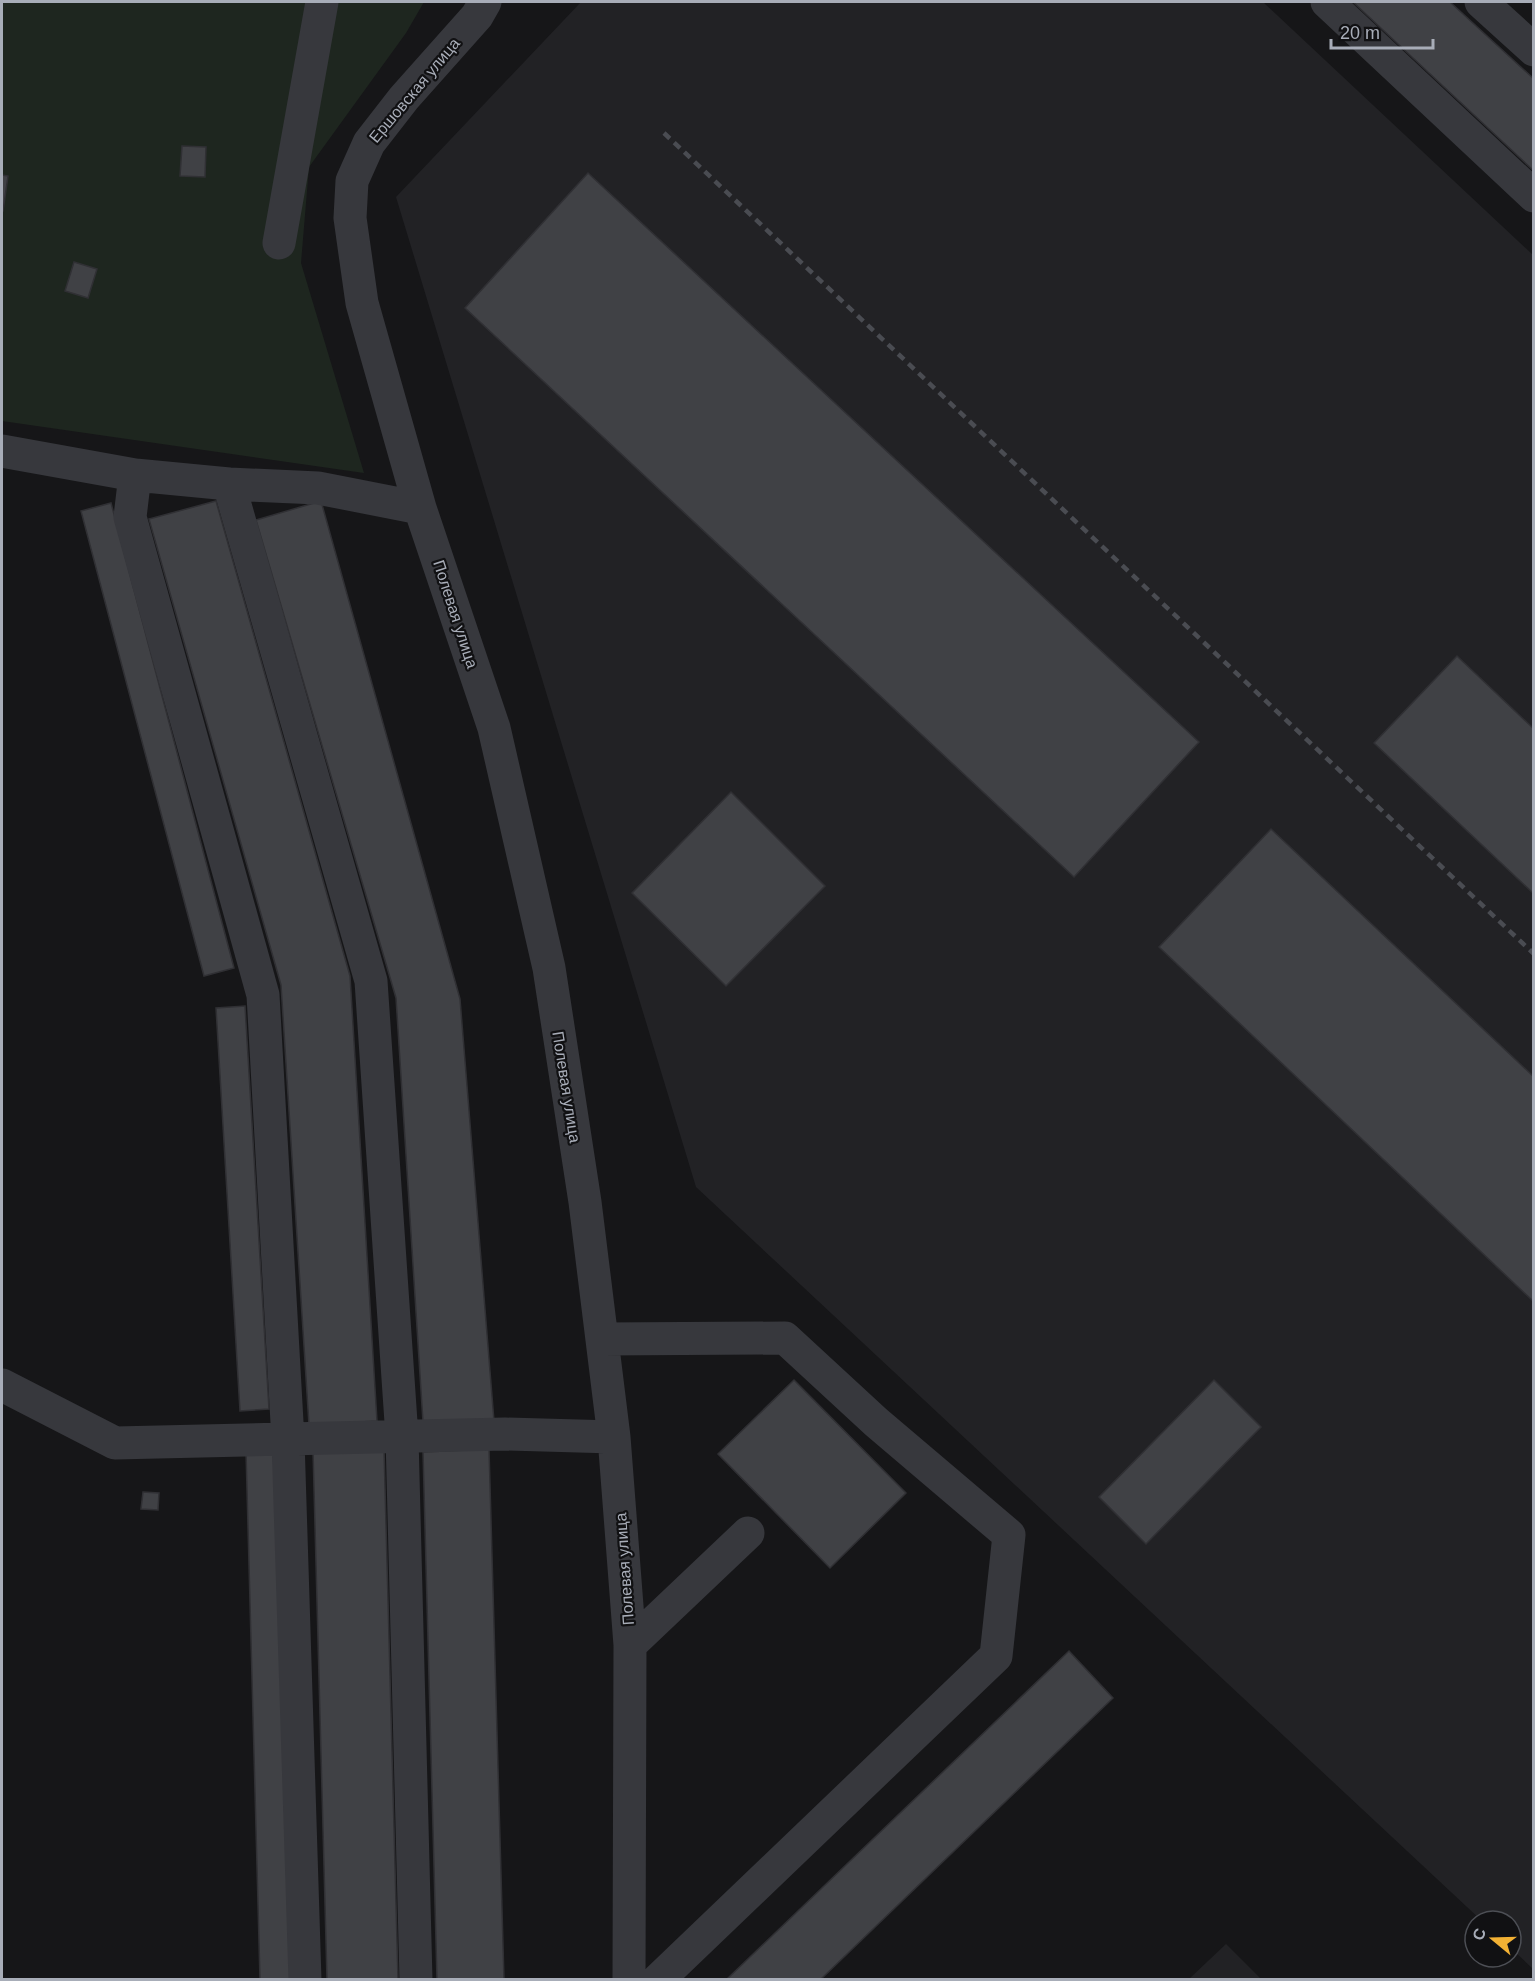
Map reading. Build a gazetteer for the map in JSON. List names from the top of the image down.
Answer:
{
  "streets": {
    "street": ["Ершовская улица", "Полевая улица"]
  },
  "crossings": [
    ["Ершовская улица", "Полевая улица"]
  ],
  "scale_bar": "20 m",
  "north": "left"
}
